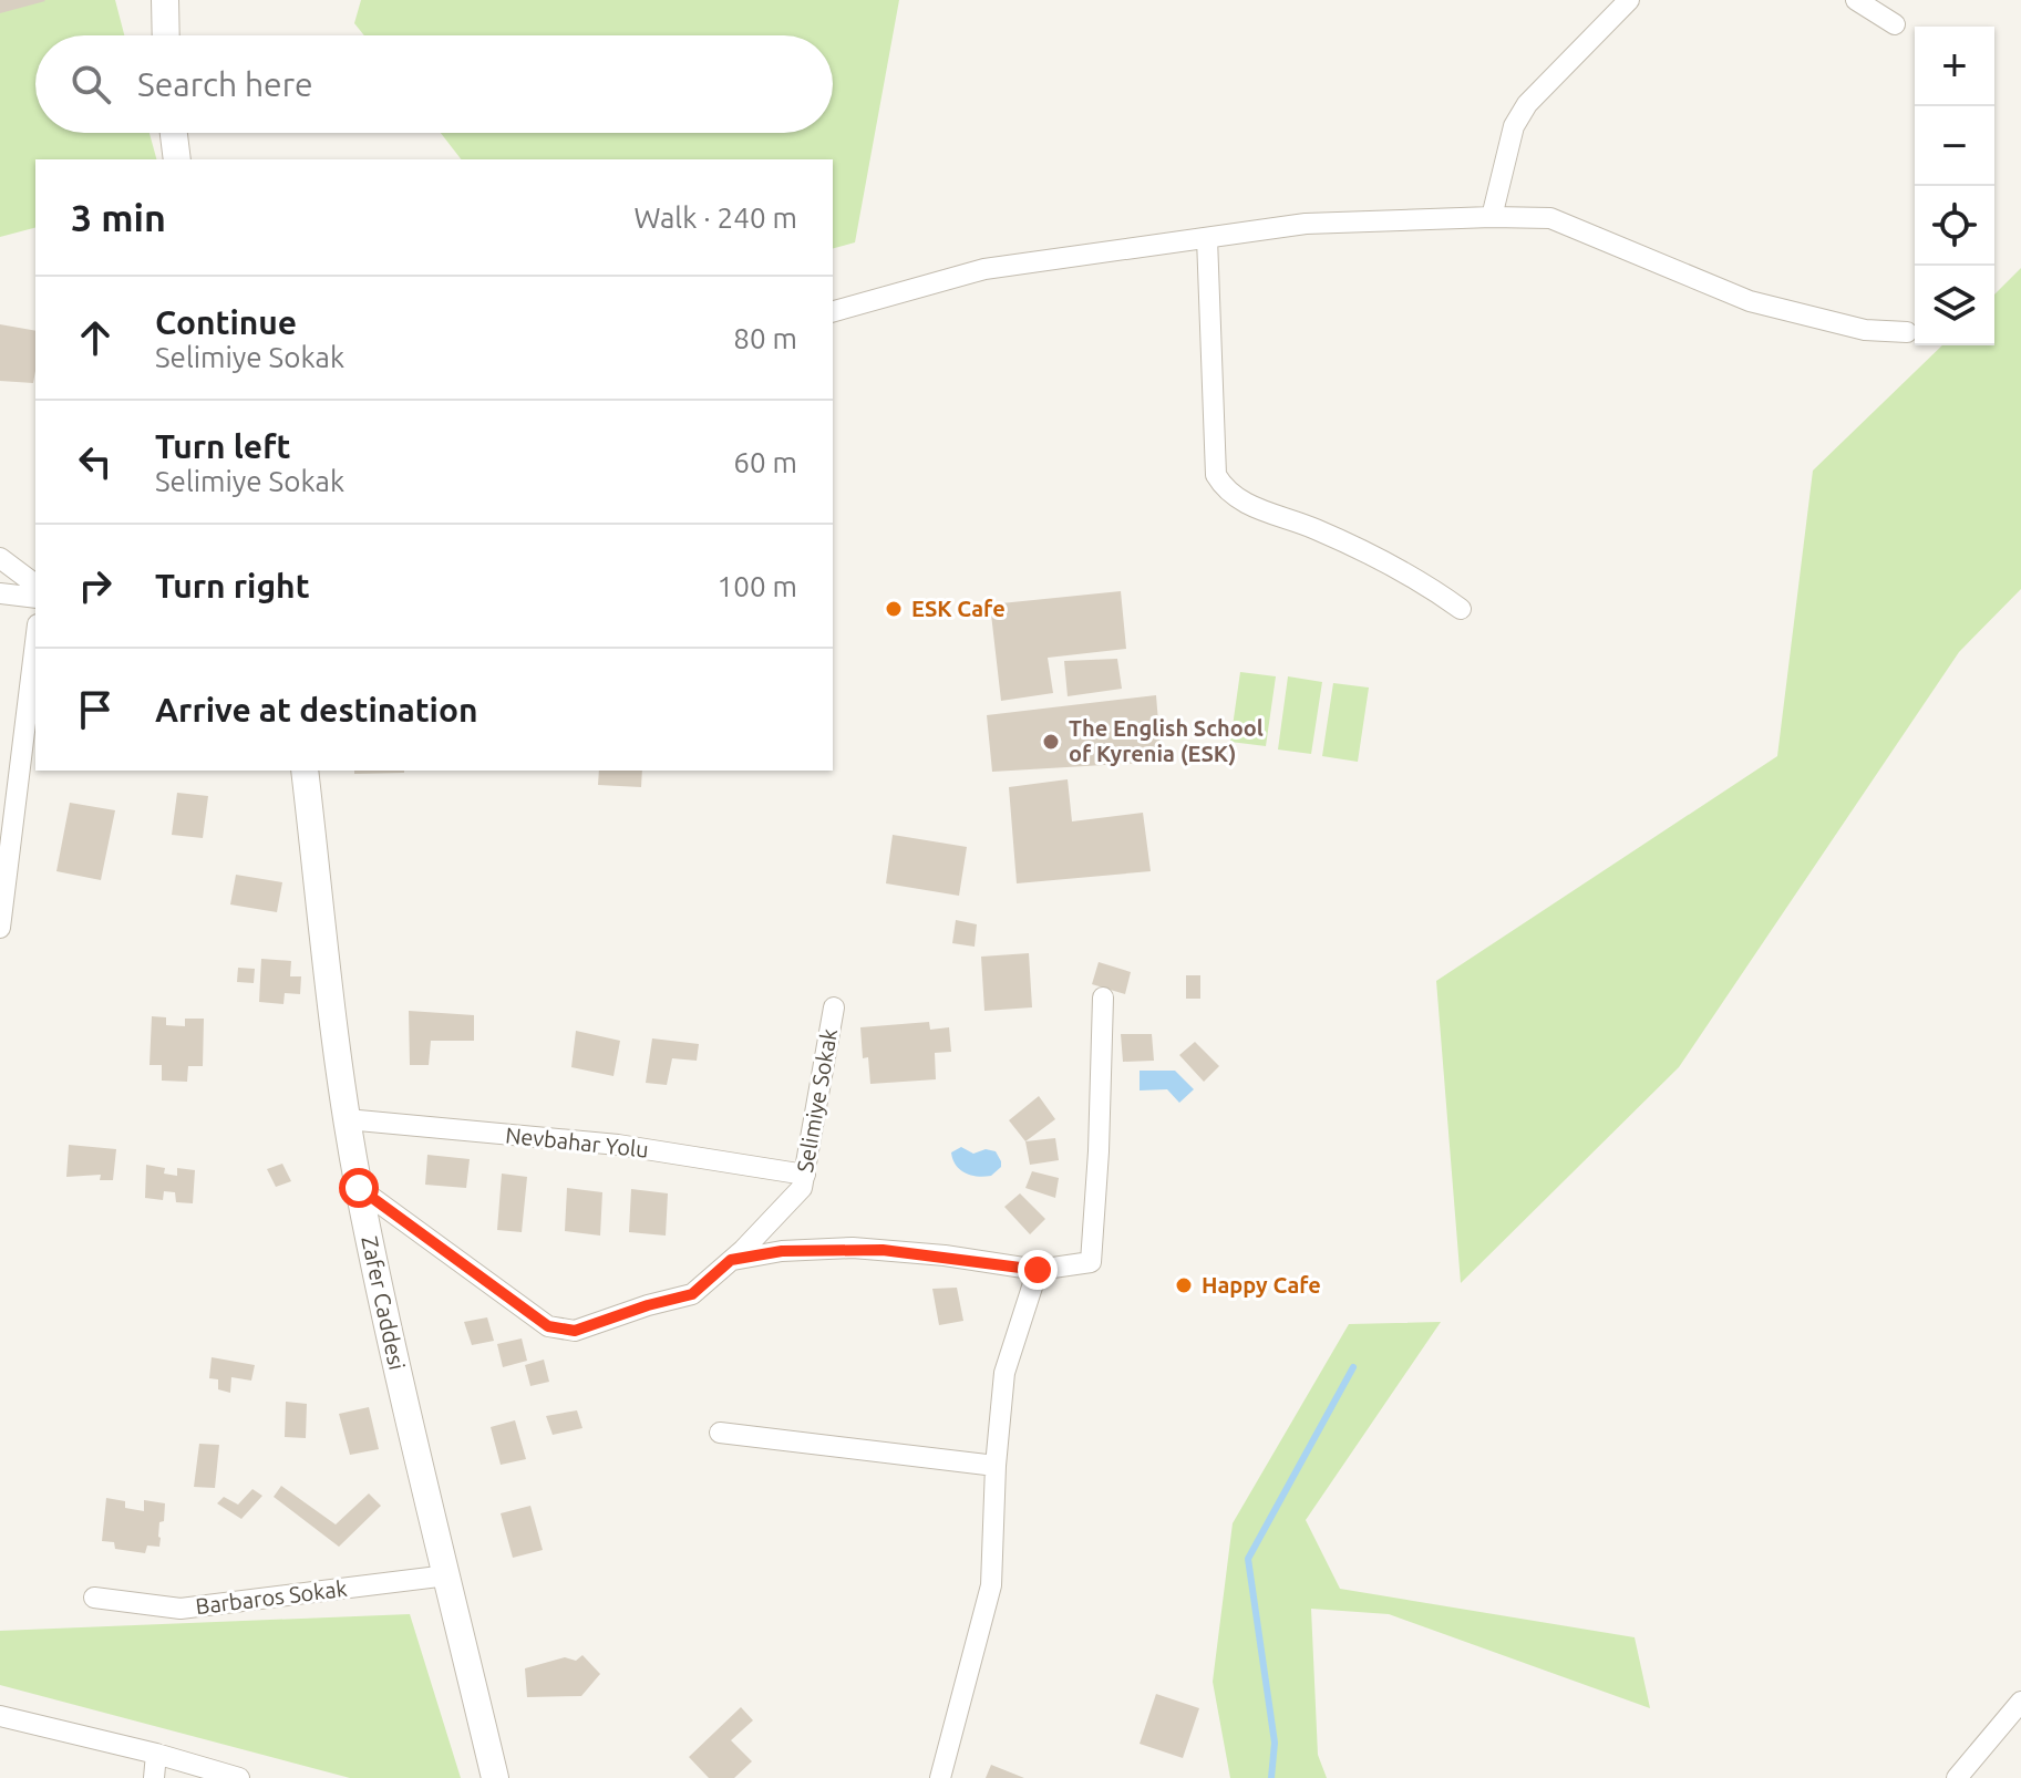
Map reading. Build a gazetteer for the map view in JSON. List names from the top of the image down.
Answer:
{
  "streets": {
    "street": [
      "Selimiye Sokak",
      "Nevbahar Yolu",
      "Zafer Caddesi",
      "Barbaros Sokak"
    ]
  },
  "crossings": [
    ["Selimiye Sokak", "Nevbahar Yolu"],
    ["Selimiye Sokak", "Zafer Caddesi"],
    ["Nevbahar Yolu", "Zafer Caddesi"],
    ["Zafer Caddesi", "Barbaros Sokak"]
  ],
  "places": ["ESK Cafe", "The English School of Kyrenia (ESK)", "Happy Cafe"],
  "page": {
    "map_buttons": ["+", "−"],
    "search": "Search here",
    "heading": ["3 min", "Walk · 240 m"],
    "list": [
      ["Continue", "Selimiye Sokak", "80 m"],
      ["Turn left", "Selimiye Sokak", "60 m"],
      ["Turn right", "100 m"],
      "Arrive at destination"
    ]
  }
}
